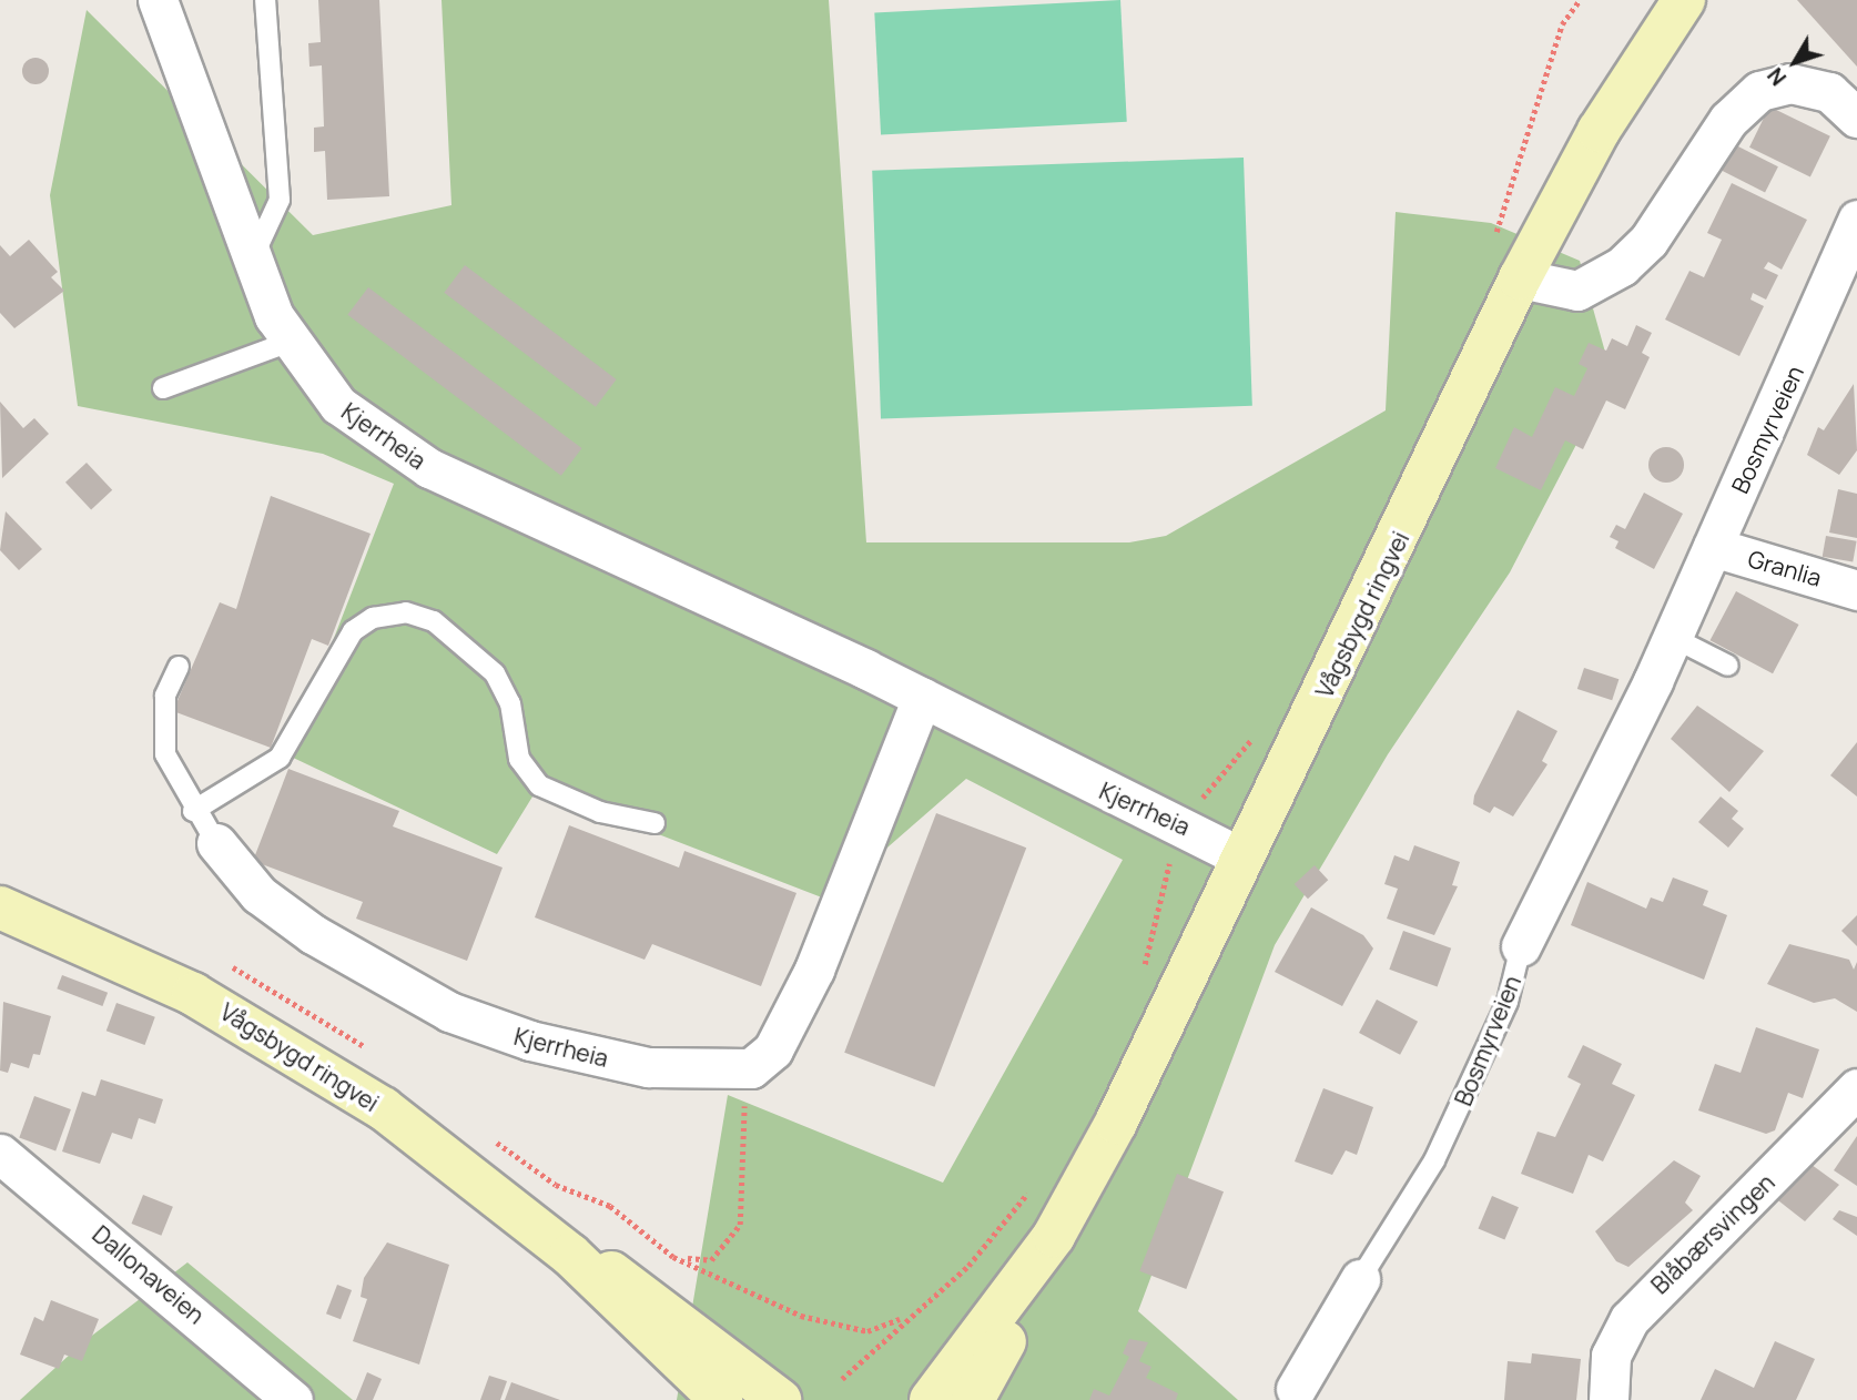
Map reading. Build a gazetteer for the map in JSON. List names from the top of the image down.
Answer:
{
  "streets": {
    "street": [
      "Bosmyrveien",
      "Kjerrheia",
      "Granlia",
      "Vågsbygd ringvei",
      "Blåbærsvingen",
      "Dallonaveien"
    ]
  },
  "crossings": [
    ["Bosmyrveien", "Granlia"],
    ["Kjerrheia", "Vågsbygd ringvei"]
  ],
  "north": "bottom left"
}
